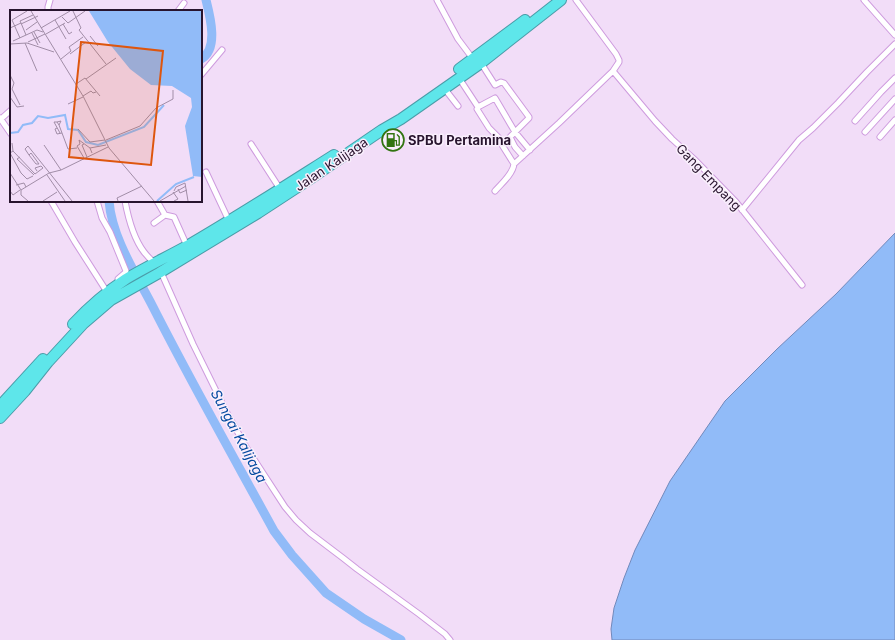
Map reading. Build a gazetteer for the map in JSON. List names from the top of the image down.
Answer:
{
  "streets": {
    "highway": ["Jalan Kalijaga"],
    "street": ["Gang Empang"]
  },
  "water": ["Sungai Kalijaga"],
  "places": {
    "fuel station": ["SPBU Pertamina"]
  }
}
